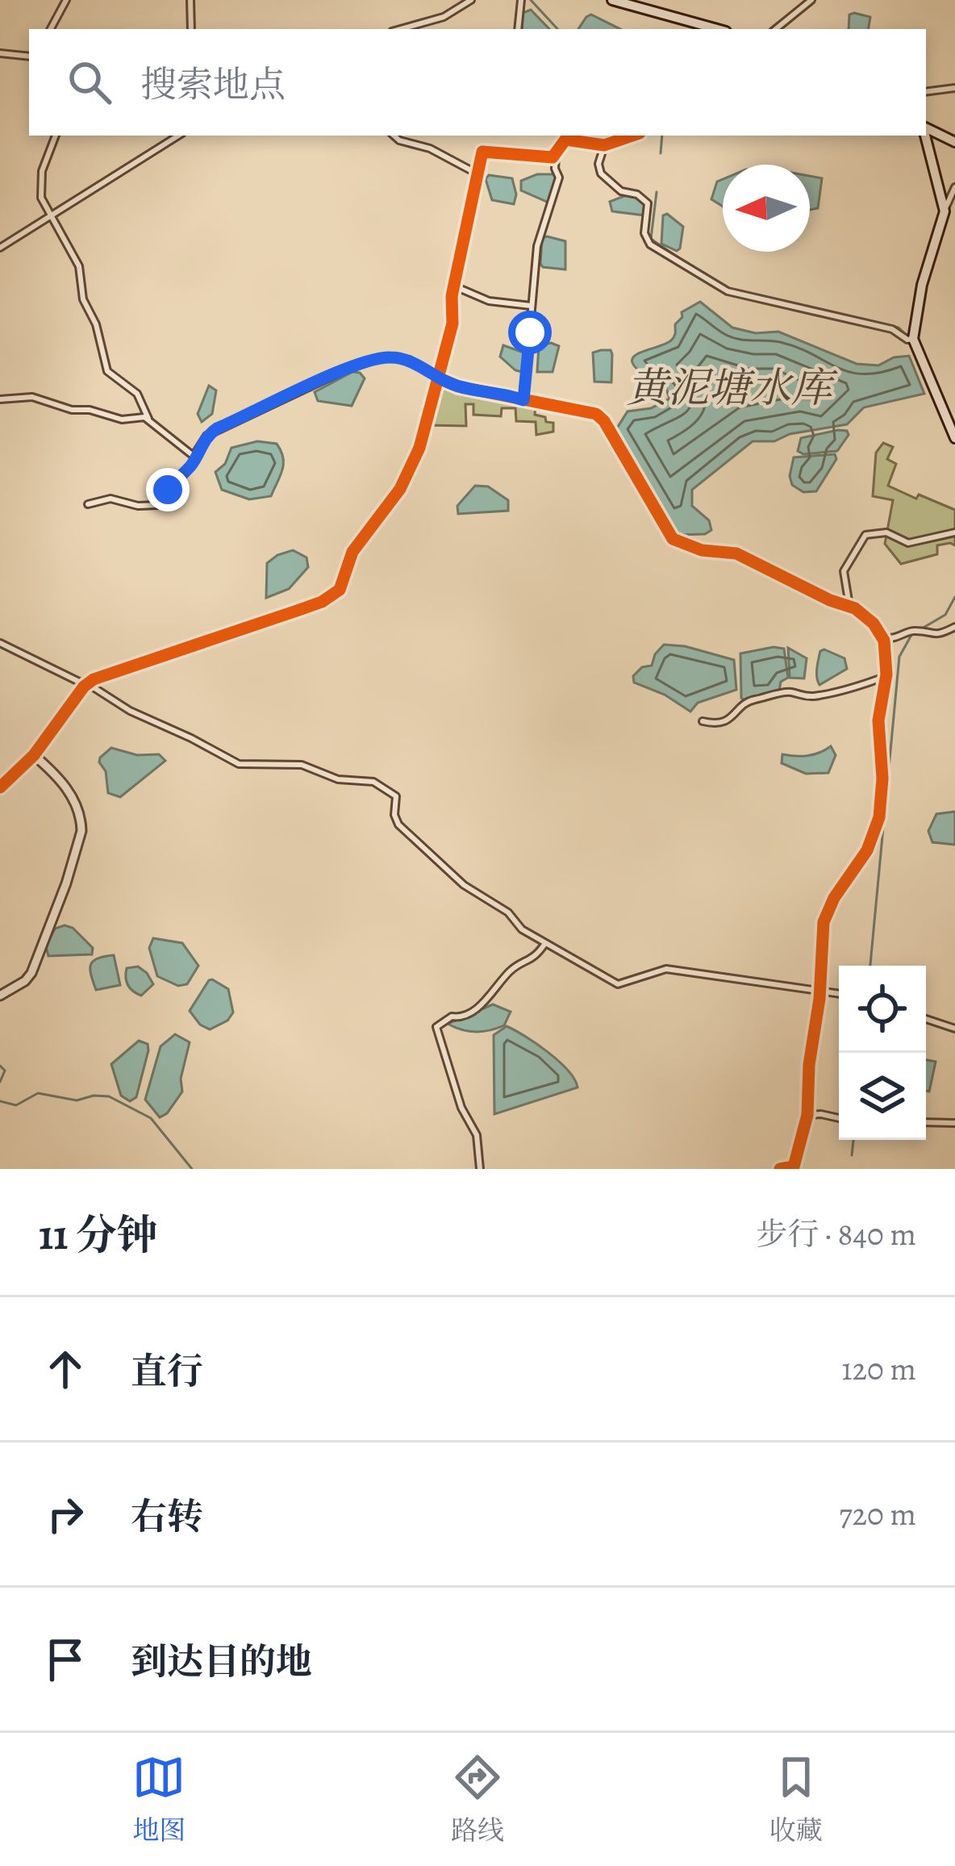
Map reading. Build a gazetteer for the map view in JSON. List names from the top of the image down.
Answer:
{
  "water": ["黄泥塘水库"],
  "north": "left",
  "page": {
    "search": "搜索地点",
    "heading": ["11 分钟", "步行 · 840 m"],
    "list": [
      ["直行", "120 m"],
      ["右转", "720 m"],
      "到达目的地"
    ],
    "nav": ["地图", "路线", "收藏"]
  }
}
